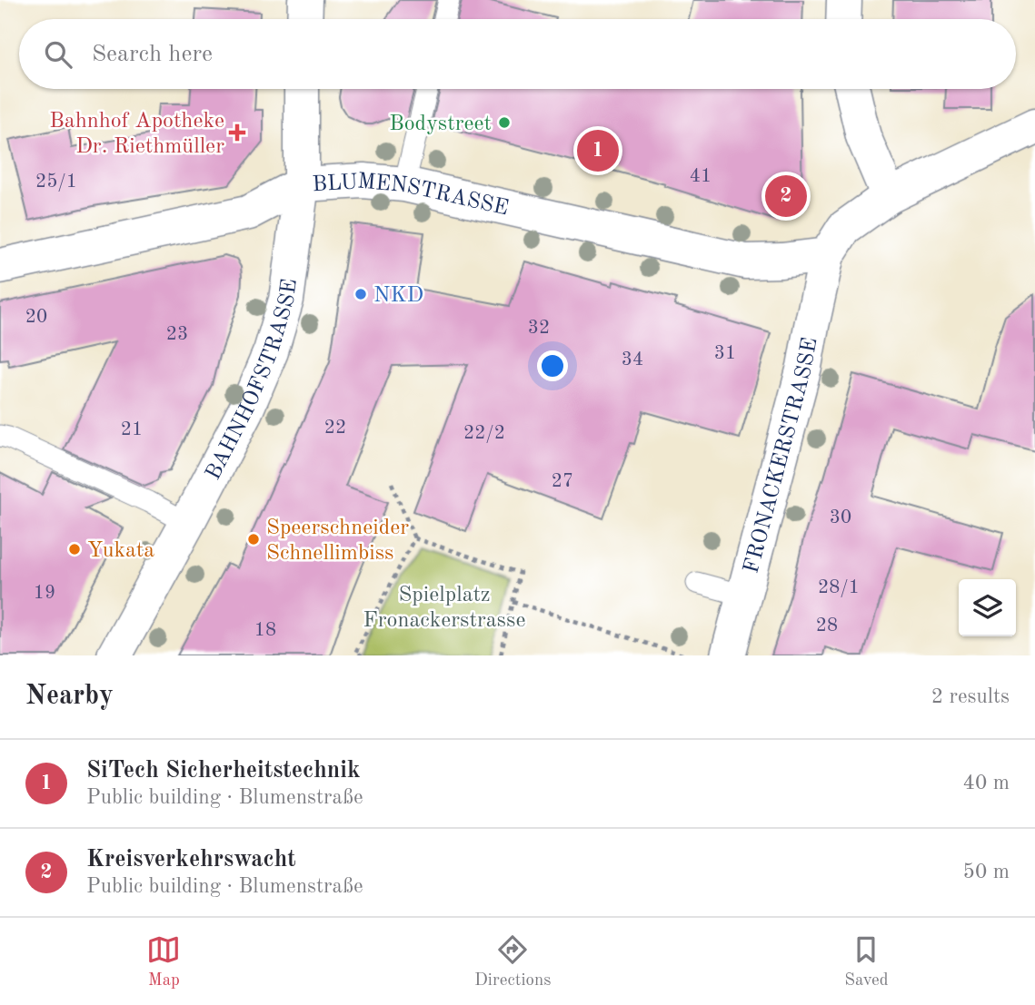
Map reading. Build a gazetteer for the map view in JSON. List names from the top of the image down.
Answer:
{
  "streets": {
    "street": ["BLUMENSTRASSE", "BAHNHOFSTRASSE", "FRONACKERSTRASSE"]
  },
  "crossings": [
    ["BLUMENSTRASSE", "BAHNHOFSTRASSE"],
    ["BLUMENSTRASSE", "FRONACKERSTRASSE"]
  ],
  "parks": ["Spielplatz Fronackerstrasse"],
  "places": {
    "other": [
      "Bodystreet",
      "NKD",
      "Speerschneider Schnellimbiss",
      "Yukata"
    ],
    "health": ["Bahnhof Apotheke Dr. Riethmüller"]
  },
  "house_numbers": [
    "41",
    "25/1",
    "20",
    "32",
    "23",
    "31",
    "34",
    "22",
    "21",
    "22/2",
    "27",
    "30",
    "28/1",
    "19",
    "28",
    "18"
  ],
  "page": {
    "search": "Search here",
    "pins": ["1", "2"],
    "heading": ["Nearby", "2 results"],
    "list": [
      {
        "mark": "1",
        "name": "SiTech Sicherheitstechnik",
        "note": "Public building · Blumenstraße",
        "value": "40 m"
      },
      {
        "mark": "2",
        "name": "Kreisverkehrswacht",
        "note": "Public building · Blumenstraße",
        "value": "50 m"
      }
    ],
    "nav": ["Map", "Directions", "Saved"]
  }
}
